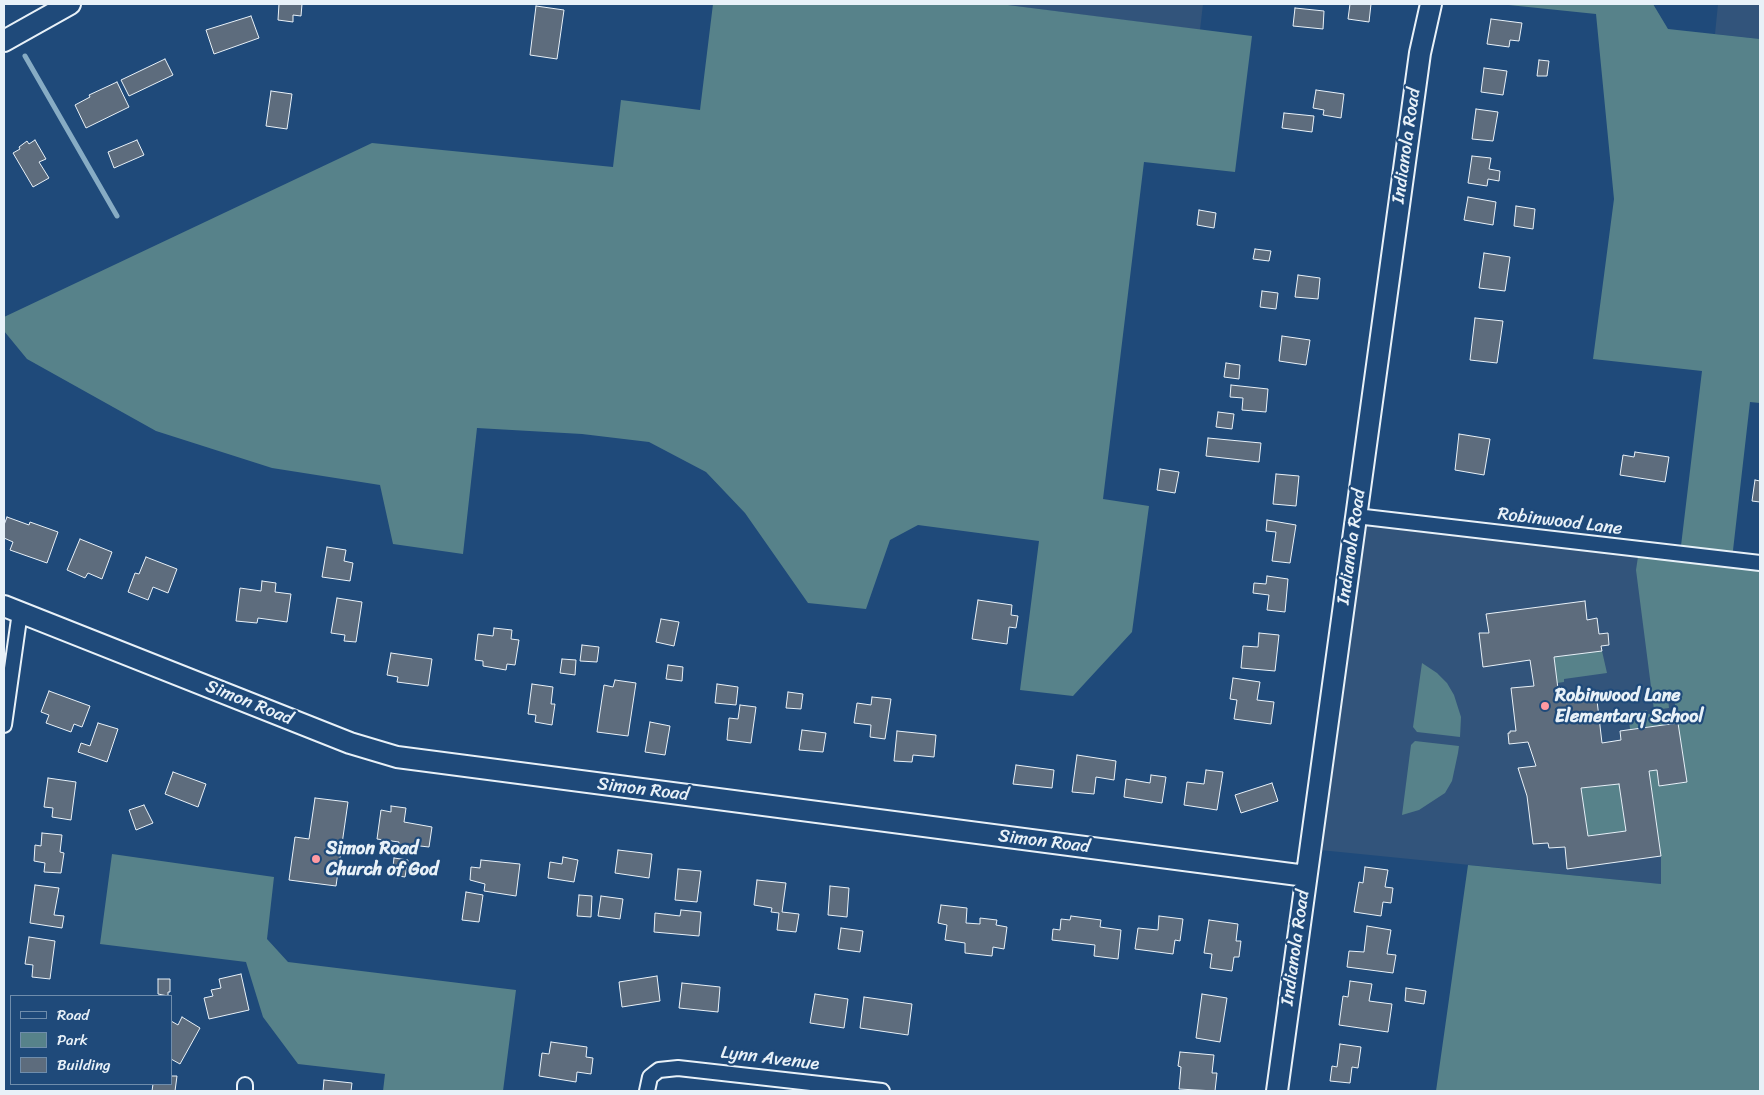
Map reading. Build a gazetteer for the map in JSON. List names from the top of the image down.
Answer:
{
  "streets": {
    "street": [
      "Indianola Road",
      "Robinwood Lane",
      "Simon Road",
      "Lynn Avenue"
    ]
  },
  "crossings": [
    ["Indianola Road", "Robinwood Lane"],
    ["Indianola Road", "Simon Road"]
  ],
  "places": ["Robinwood Lane Elementary School", "Simon Road Church of God"],
  "legend": ["Road", "Park", "Building"]
}
